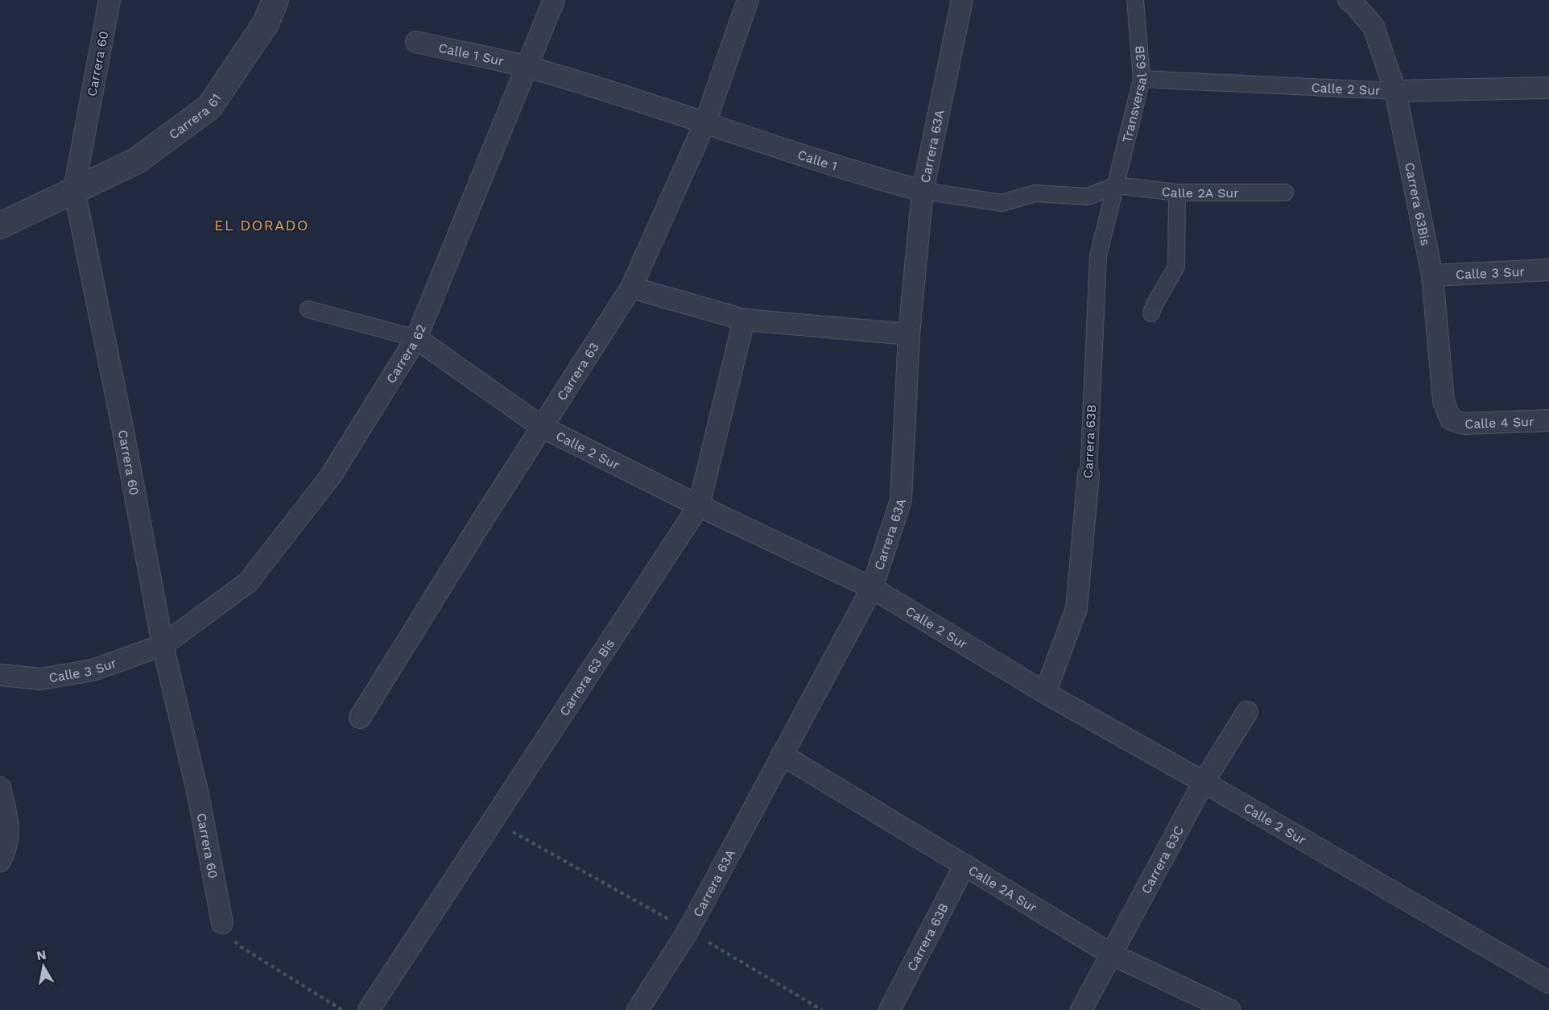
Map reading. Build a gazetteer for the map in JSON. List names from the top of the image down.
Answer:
{
  "streets": {
    "street": [
      "Calle 1 Sur",
      "Carrera 60",
      "Calle 2 Sur",
      "Transversal 63B",
      "Carrera 61",
      "Carrera 63A",
      "Calle 1",
      "Calle 2A Sur",
      "Carrera 63Bis",
      "Calle 3 Sur",
      "Carrera 62",
      "Carrera 63",
      "Calle 4 Sur",
      "Carrera 63B",
      "Carrera 63 Bis",
      "Carrera 63C"
    ]
  },
  "crossings": [
    ["Calle 1 Sur", "Calle 1"],
    ["Calle 1 Sur", "Carrera 62"],
    ["Carrera 60", "Carrera 61"],
    ["Carrera 60", "Calle 3 Sur"],
    ["Carrera 60", "Carrera 62"],
    ["Calle 2 Sur", "Transversal 63B"],
    ["Calle 2 Sur", "Carrera 63A"],
    ["Calle 2 Sur", "Carrera 63Bis"],
    ["Calle 2 Sur", "Carrera 62"],
    ["Calle 2 Sur", "Carrera 63"],
    ["Calle 2 Sur", "Carrera 63B"],
    ["Calle 2 Sur", "Carrera 63 Bis"],
    ["Calle 2 Sur", "Carrera 63C"],
    ["Transversal 63B", "Calle 1"],
    ["Transversal 63B", "Calle 2A Sur"],
    ["Transversal 63B", "Carrera 63B"],
    ["Carrera 63A", "Calle 1"],
    ["Carrera 63A", "Calle 2A Sur"],
    ["Calle 1", "Calle 2A Sur"],
    ["Calle 1", "Carrera 62"],
    ["Calle 1", "Carrera 63"],
    ["Calle 1", "Carrera 63B"],
    ["Calle 2A Sur", "Carrera 63B"],
    ["Calle 2A Sur", "Carrera 63C"],
    ["Carrera 63Bis", "Calle 3 Sur"],
    ["Carrera 63Bis", "Calle 4 Sur"],
    ["Calle 3 Sur", "Carrera 62"]
  ],
  "districts": ["EL DORADO"],
  "north": "top"
}
